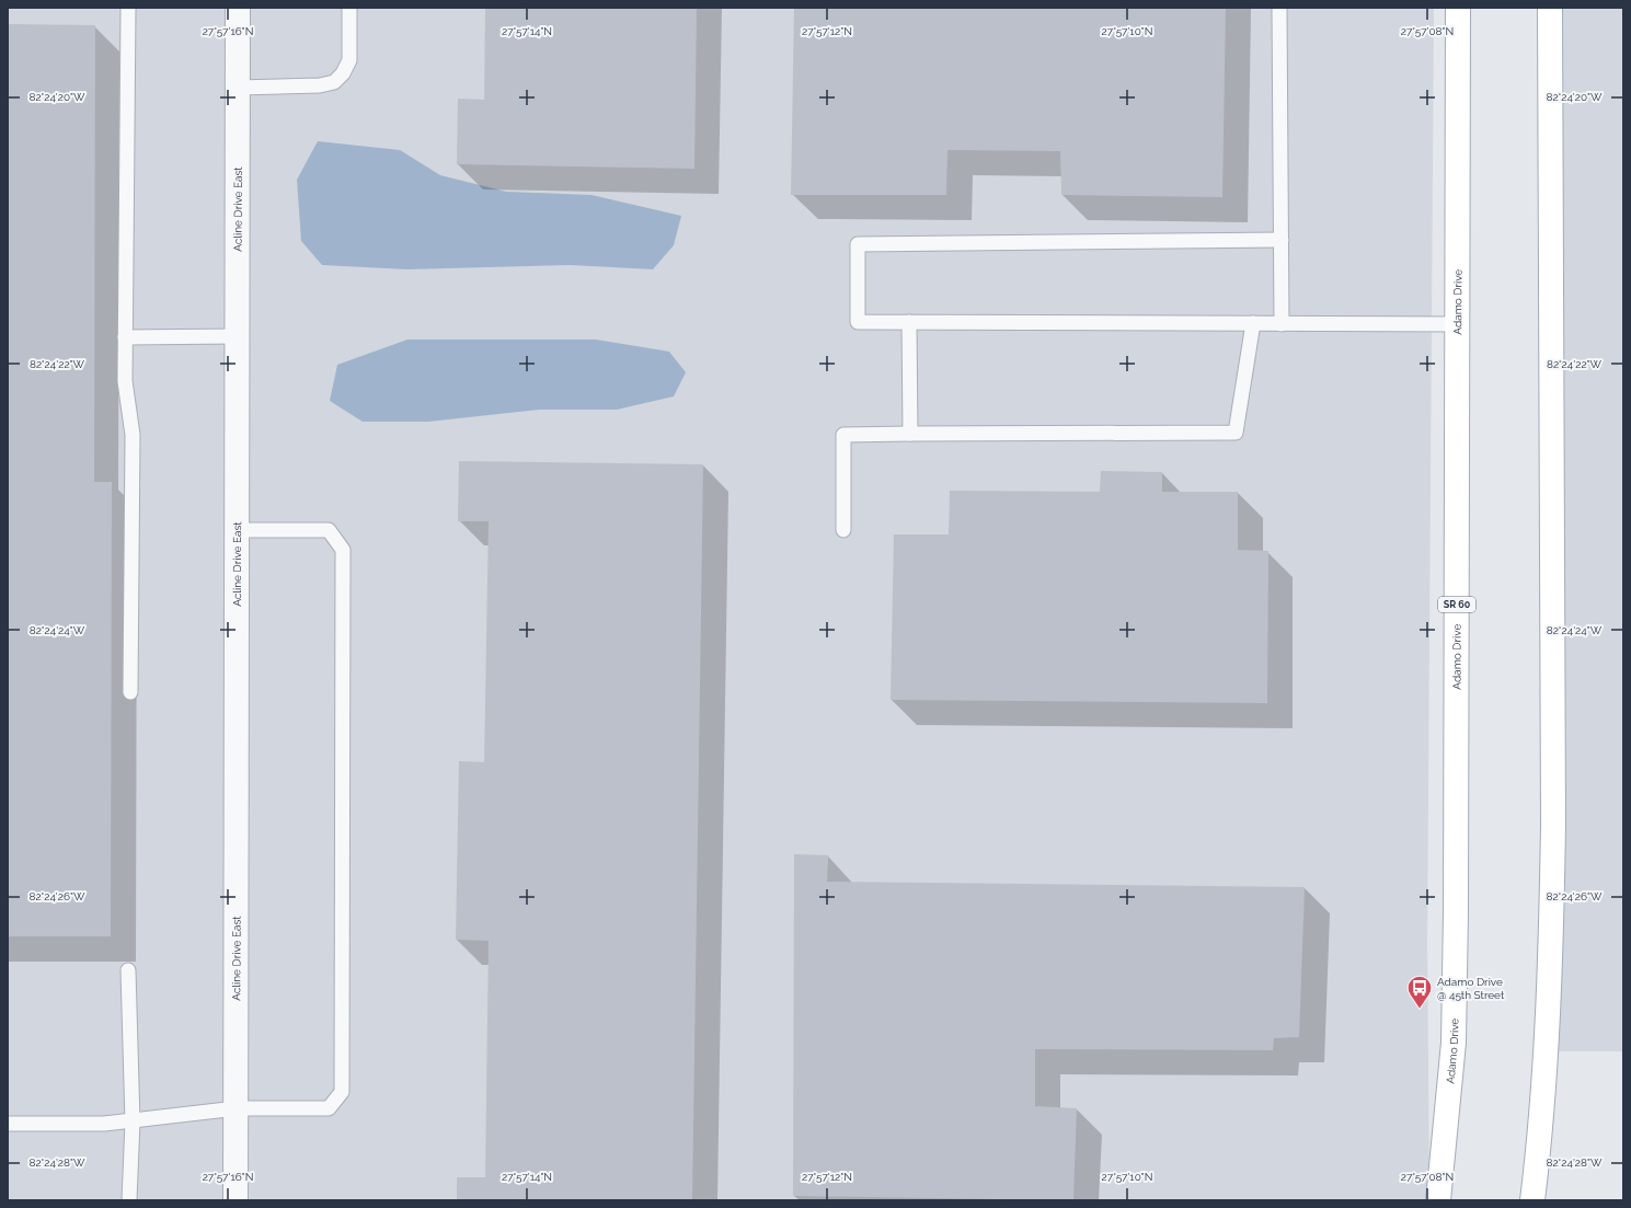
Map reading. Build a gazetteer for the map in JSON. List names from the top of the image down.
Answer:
{
  "streets": {
    "main road": ["Adamo Drive", "SR 60"],
    "street": ["Acline Drive East"]
  },
  "places": {
    "bus stop": ["Adamo Drive @ 45th Street"]
  },
  "coordinates": [
    "27°57'16\"N",
    "27°57'14\"N",
    "27°57'12\"N",
    "27°57'10\"N",
    "27°57'08\"N",
    "82°24'20\"W",
    "82°24'22\"W",
    "82°24'24\"W",
    "82°24'26\"W",
    "82°24'28\"W"
  ]
}
